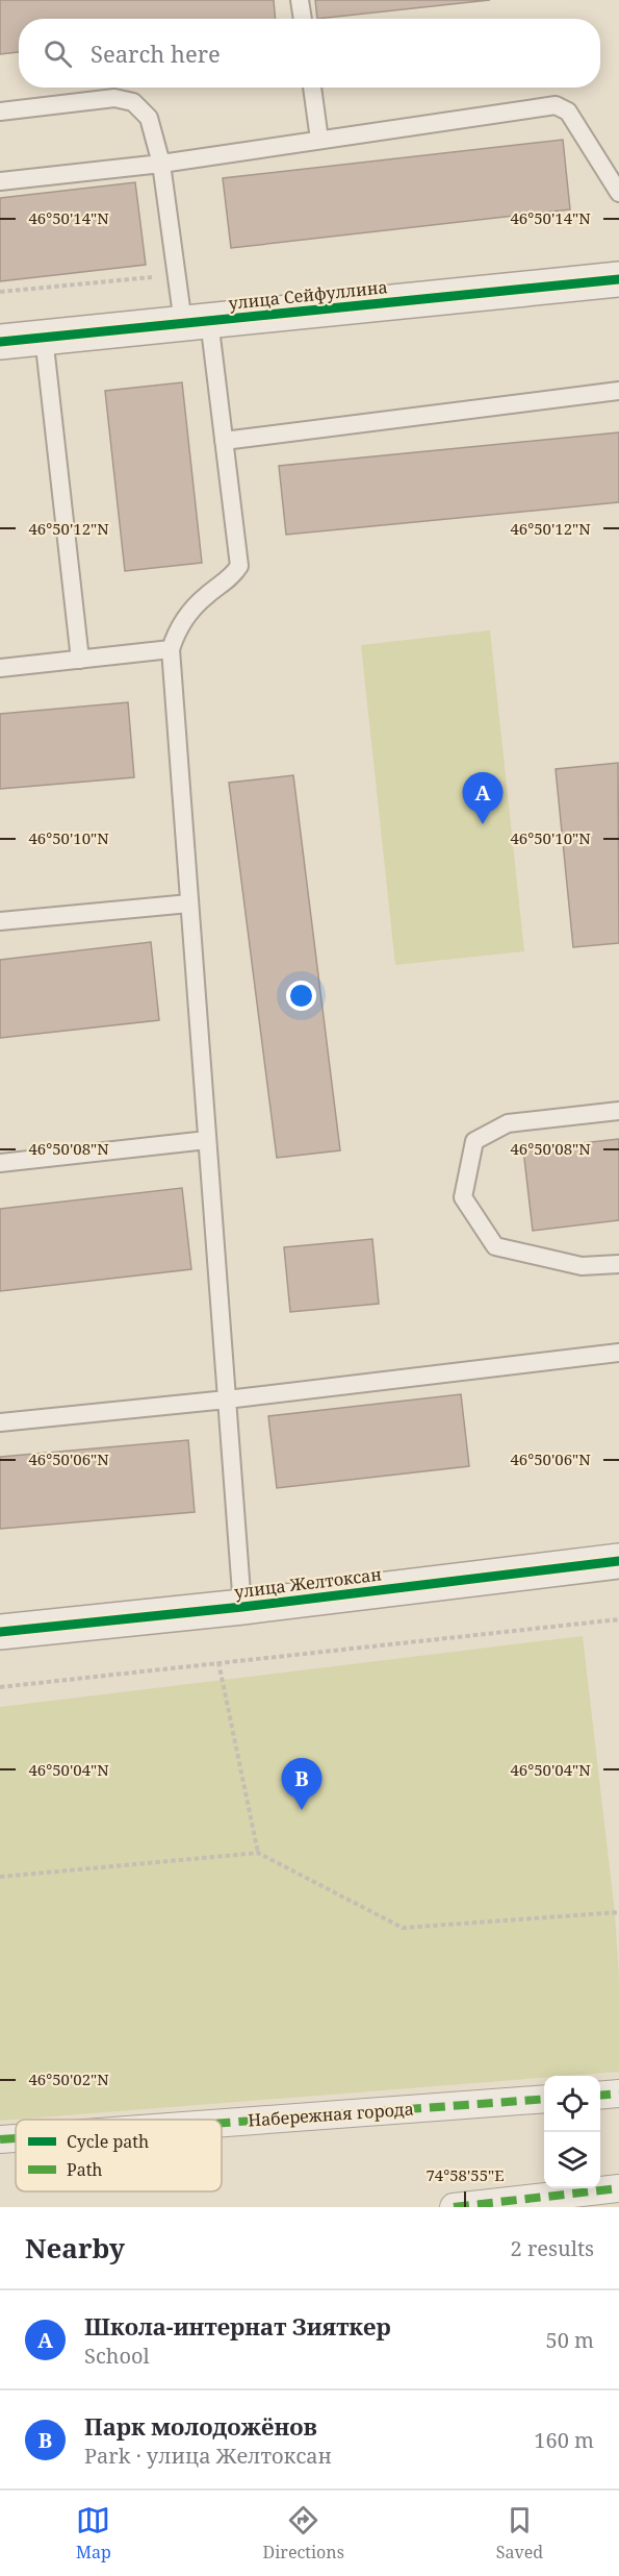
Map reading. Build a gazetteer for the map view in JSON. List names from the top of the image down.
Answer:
{
  "streets": {
    "street": ["улица Сейфуллина", "улица Желтоксан", "Набережная города"]
  },
  "legend": ["Cycle path", "Path"],
  "page": {
    "search": "Search here",
    "pins": ["A", "B"],
    "heading": ["Nearby", "2 results"],
    "list": [
      {
        "mark": "A",
        "name": "Школа-интернат Зияткер",
        "note": "School",
        "value": "50 m"
      },
      {
        "mark": "B",
        "name": "Парк молодожёнов",
        "note": "Park · улица Желтоксан",
        "value": "160 m"
      }
    ],
    "nav": ["Map", "Directions", "Saved"]
  },
  "coordinates": [
    "46°50'14\"N",
    "46°50'12\"N",
    "46°50'10\"N",
    "46°50'08\"N",
    "46°50'06\"N",
    "46°50'04\"N",
    "46°50'02\"N",
    "74°58'55\"E"
  ]
}
